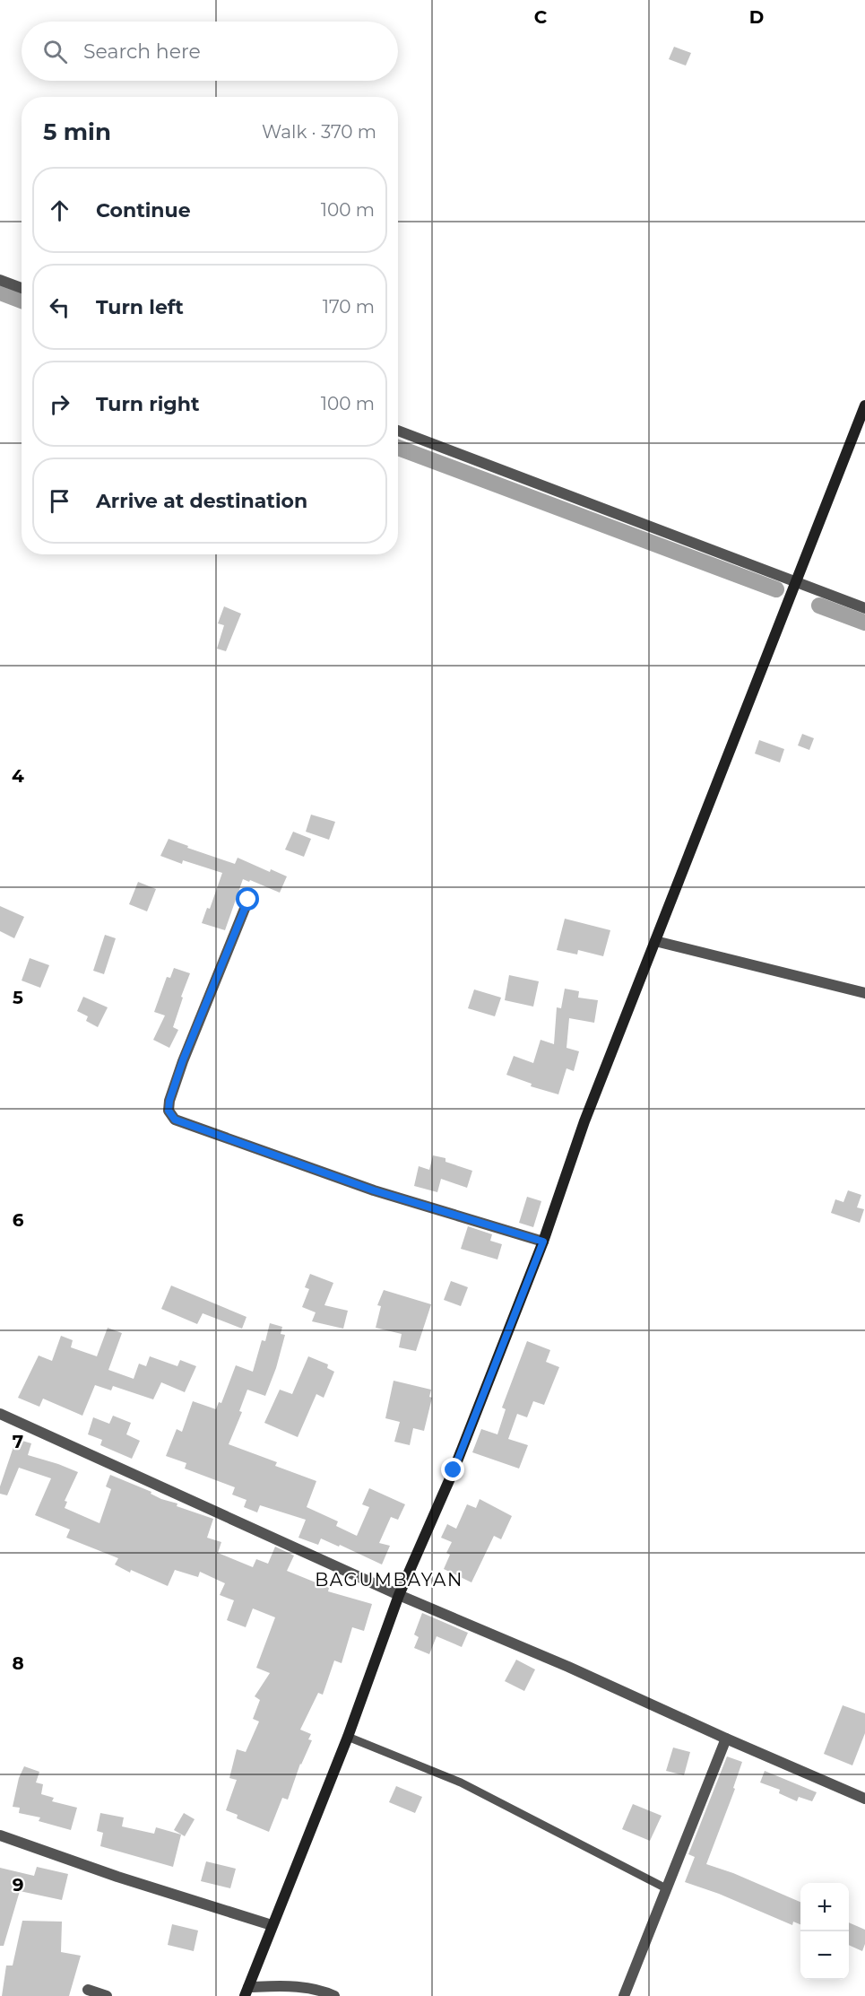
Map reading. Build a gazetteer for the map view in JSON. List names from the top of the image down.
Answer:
{
  "districts": ["BAGUMBAYAN"],
  "page": {
    "search": "Search here",
    "heading": ["5 min", "Walk · 370 m"],
    "list": [
      ["Continue", "100 m"],
      ["Turn left", "170 m"],
      ["Turn right", "100 m"],
      "Arrive at destination"
    ],
    "map_buttons": ["+", "−"]
  },
  "grid": {
    "columns": ["C", "D"],
    "rows": [
      "4",
      "5",
      "6",
      "7",
      "8",
      "9"
    ]
  }
}
